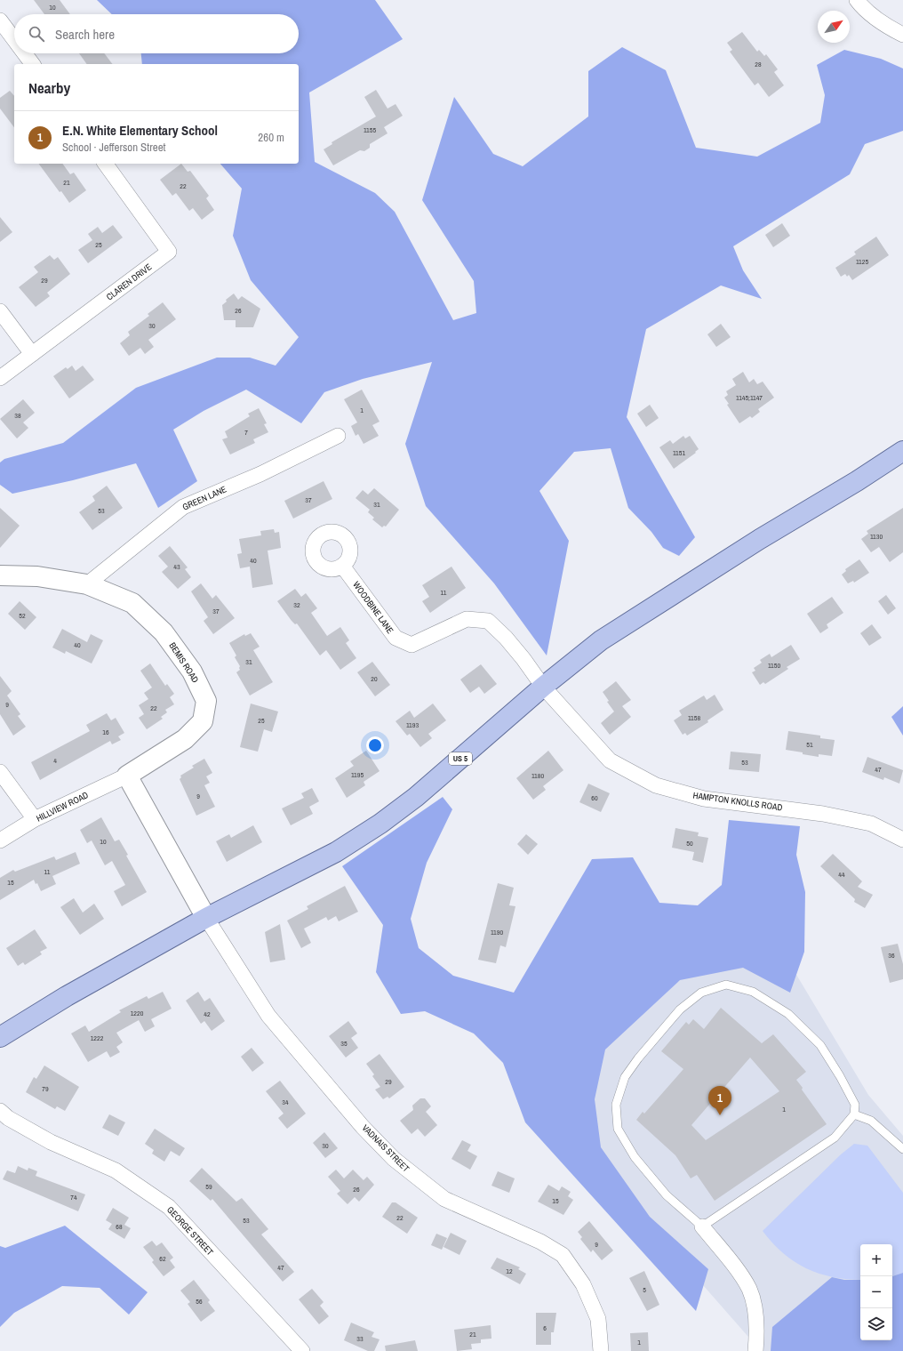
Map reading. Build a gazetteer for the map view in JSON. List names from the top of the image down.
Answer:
{
  "streets": {
    "main road": ["US 5"],
    "street": [
      "CLAREN DRIVE",
      "GREEN LANE",
      "WOODBINE LANE",
      "BEMIS ROAD",
      "HAMPTON KNOLLS ROAD",
      "HILLVIEW ROAD",
      "VADNAIS STREET",
      "GEORGE STREET"
    ]
  },
  "crossings": [
    ["GREEN LANE", "BEMIS ROAD"],
    ["WOODBINE LANE", "US 5"],
    ["WOODBINE LANE", "HAMPTON KNOLLS ROAD"],
    ["BEMIS ROAD", "HILLVIEW ROAD"],
    ["US 5", "HAMPTON KNOLLS ROAD"],
    ["US 5", "VADNAIS STREET"]
  ],
  "house_numbers": [
    "10",
    "28",
    "1155",
    "21",
    "22",
    "25",
    "1125",
    "29",
    "26",
    "30",
    "1145;1147",
    "1",
    "38",
    "7",
    "1151",
    "37",
    "31",
    "53",
    "1130",
    "40",
    "43",
    "11",
    "32",
    "37",
    "52",
    "40",
    "31",
    "1150",
    "20",
    "9",
    "22",
    "1158",
    "25",
    "1193",
    "16",
    "51",
    "4",
    "53",
    "47",
    "1195",
    "1180",
    "9",
    "60",
    "10",
    "50",
    "11",
    "44",
    "15",
    "1190",
    "36",
    "1220",
    "42",
    "1222",
    "35",
    "29",
    "79",
    "34",
    "1",
    "30",
    "59",
    "26",
    "74",
    "15",
    "22",
    "53",
    "68",
    "9",
    "62",
    "47",
    "12",
    "5",
    "56",
    "6",
    "21",
    "33",
    "1"
  ],
  "north": "top right",
  "page": {
    "search": "Search here",
    "heading": "Nearby",
    "list": [
      {
        "mark": "1",
        "name": "E.N. White Elementary School",
        "note": "School · Jefferson Street",
        "value": "260 m"
      }
    ],
    "pins": "1",
    "map_buttons": ["+", "−"]
  }
}
